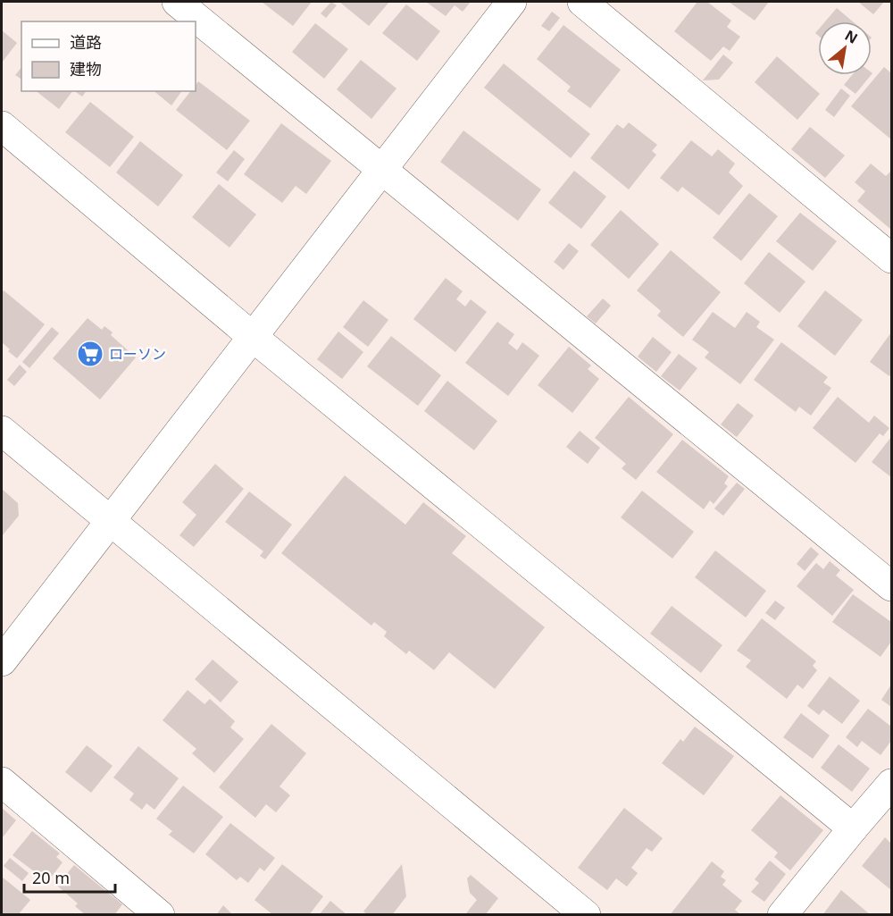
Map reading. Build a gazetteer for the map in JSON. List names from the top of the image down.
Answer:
{
  "places": {
    "supermarket": ["ローソン"]
  },
  "legend": ["道路", "建物"],
  "scale_bar": "20 m",
  "north": "top right"
}
